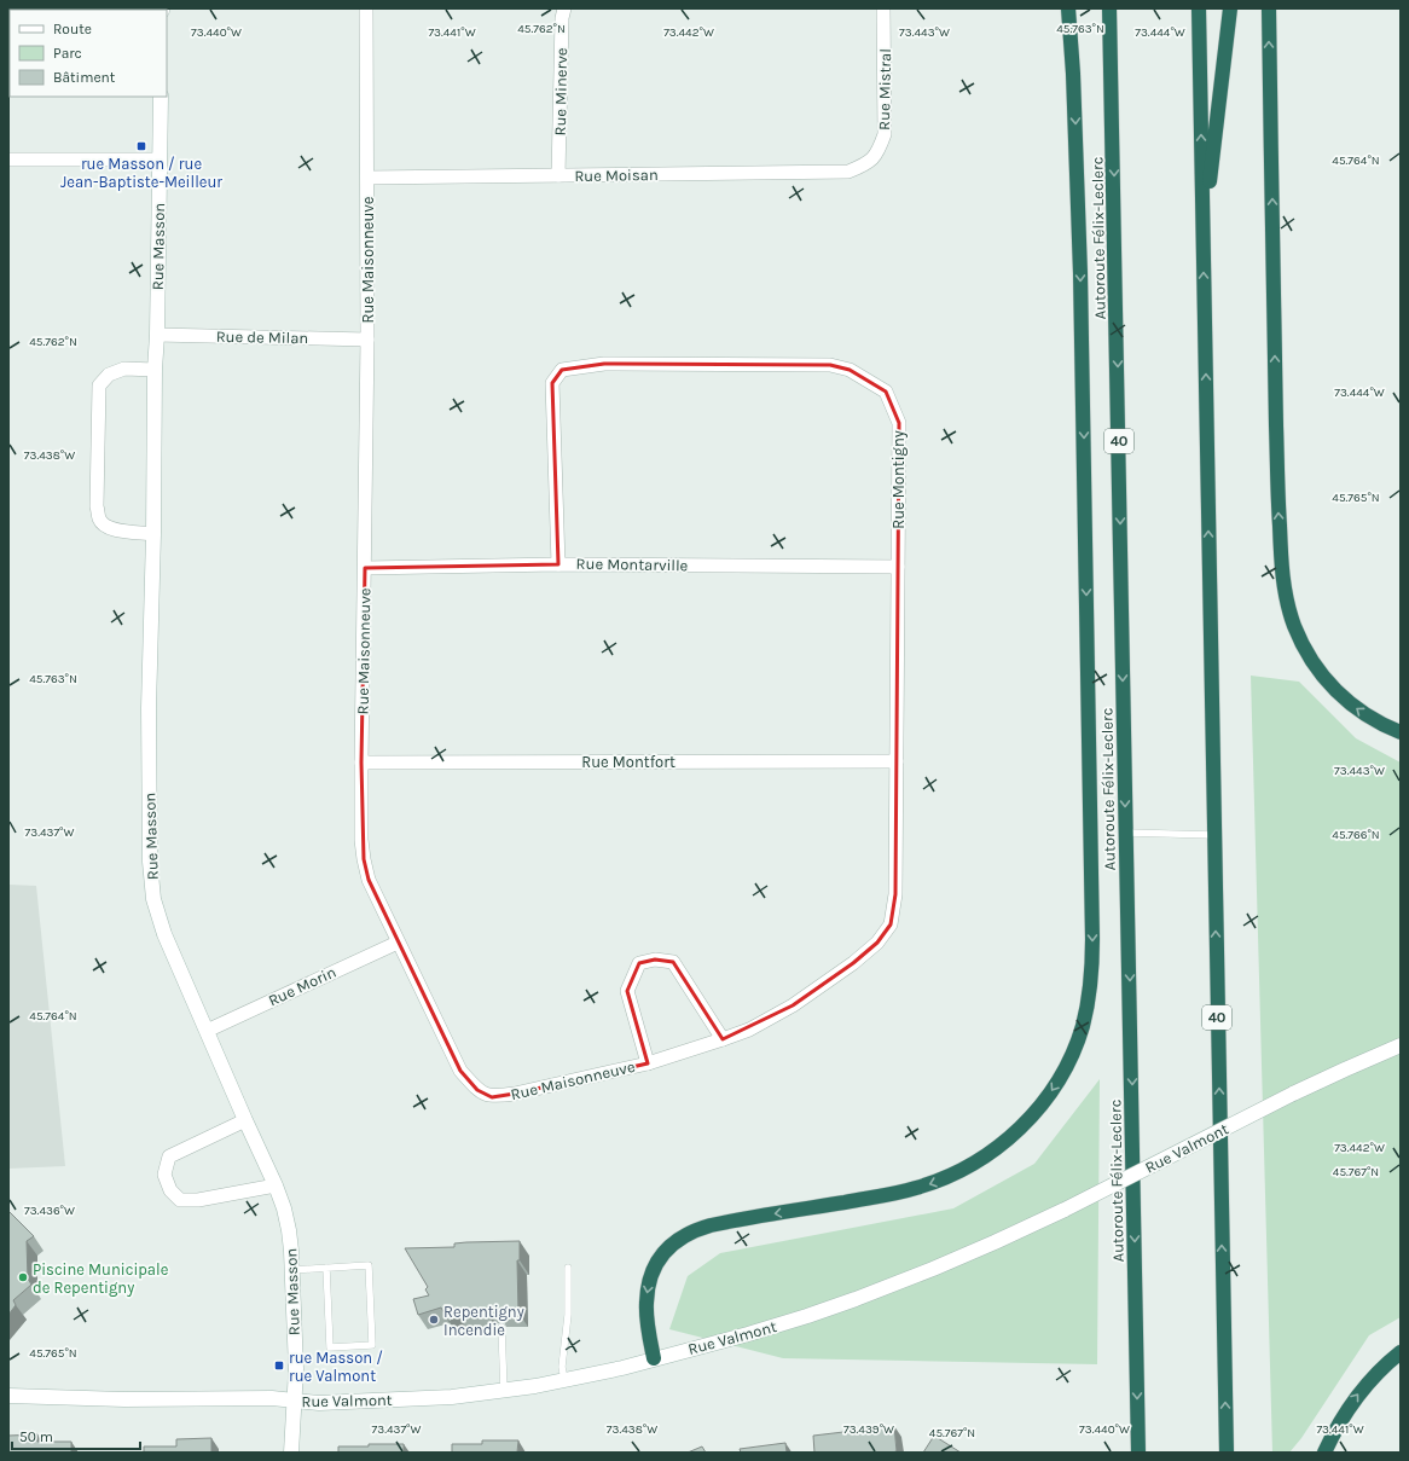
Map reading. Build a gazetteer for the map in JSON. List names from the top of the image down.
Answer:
{
  "streets": {
    "highway": ["Autoroute Félix-Leclerc", "40"],
    "street": [
      "Rue Mistral",
      "Rue Minerve",
      "Rue Moisan",
      "Rue Masson",
      "Rue Maisonneuve",
      "Rue de Milan",
      "Rue Montigny",
      "Rue Montarville",
      "Rue Montfort",
      "Rue Morin",
      "Rue Valmont"
    ]
  },
  "crossings": [
    ["Rue Mistral", "Rue Moisan"],
    ["Rue Minerve", "Rue Moisan"],
    ["Rue Moisan", "Rue Maisonneuve"],
    ["Rue Masson", "Rue de Milan"],
    ["Rue Masson", "Rue Morin"],
    ["Rue Masson", "Rue Valmont"],
    ["Rue Maisonneuve", "Rue de Milan"],
    ["Rue Maisonneuve", "Rue Montigny"],
    ["Rue Maisonneuve", "Rue Montarville"],
    ["Rue Maisonneuve", "Rue Montfort"],
    ["Rue Maisonneuve", "Rue Morin"],
    ["Rue Montigny", "Rue Montarville"],
    ["Rue Montigny", "Rue Montfort"]
  ],
  "places": {
    "transit": ["rue Masson / rue Jean-Baptiste-Meilleur", "rue Masson / rue Valmont"],
    "other": ["Piscine Municipale de Repentigny", "Repentigny Incendie"]
  },
  "legend": ["Route", "Parc", "Bâtiment"],
  "scale_bar": "50 m",
  "coordinates": [
    "45.762°N",
    "45.763°N",
    "73.440°W",
    "73.441°W",
    "73.442°W",
    "73.443°W",
    "73.444°W",
    "45.764°N",
    "73.438°W",
    "45.765°N",
    "73.437°W",
    "45.766°N",
    "45.767°N",
    "73.436°W",
    "73.439°W"
  ]
}
